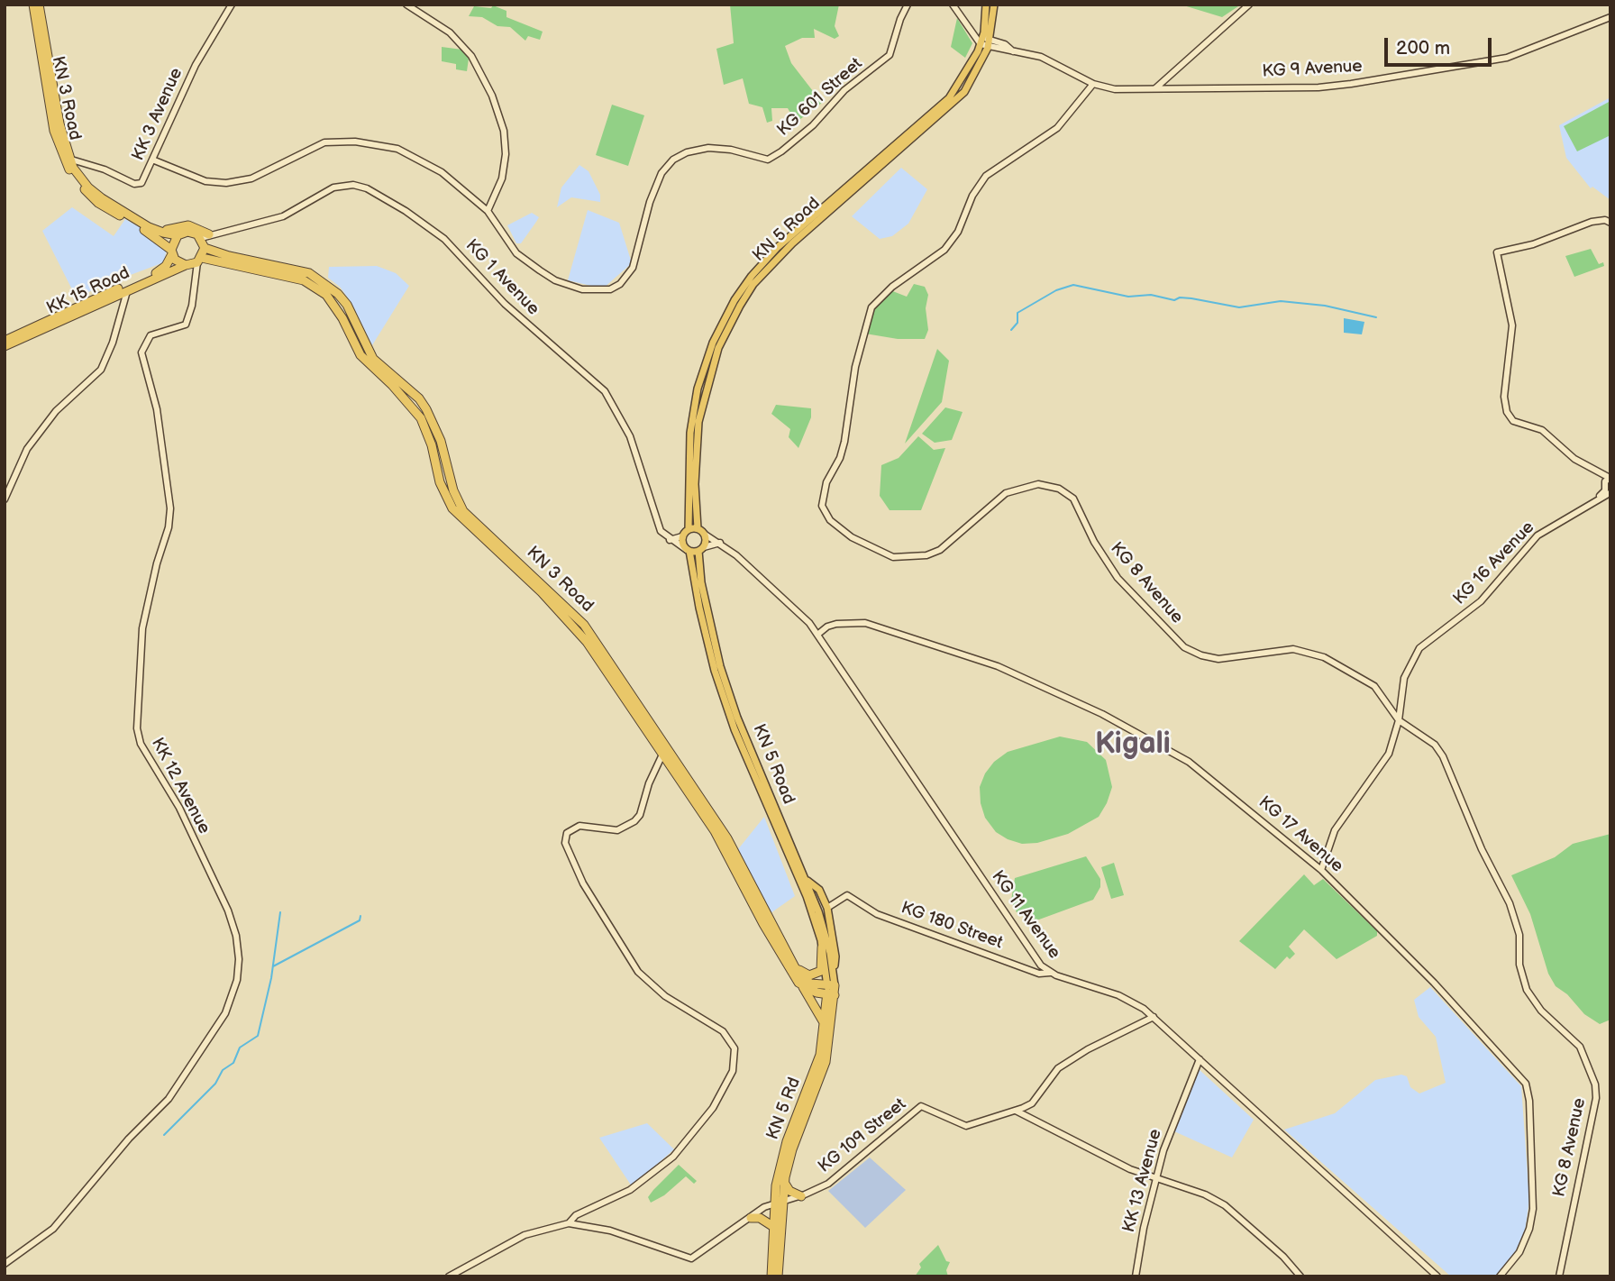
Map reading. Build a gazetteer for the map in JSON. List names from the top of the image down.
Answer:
{
  "streets": {
    "highway": ["KN 3 Road", "KK 15 Road", "KN 5 Rd"],
    "main road": ["KN 5 Road"],
    "street": [
      "KG 9 Avenue",
      "KG 601 Street",
      "KK 3 Avenue",
      "KG 1 Avenue",
      "KG 16 Avenue",
      "KG 8 Avenue",
      "KK 12 Avenue",
      "KG 17 Avenue",
      "KG 11 Avenue",
      "KG 180 Street",
      "KG 109 Street",
      "KK 13 Avenue"
    ]
  },
  "crossings": [
    ["KG 9 Avenue", "KN 5 Road"],
    ["KG 9 Avenue", "KG 8 Avenue"],
    ["KG 601 Street", "KK 3 Avenue"],
    ["KN 3 Road", "KK 3 Avenue"],
    ["KN 3 Road", "KN 5 Road"],
    ["KN 3 Road", "KN 5 Rd"],
    ["KN 5 Road", "KG 11 Avenue"],
    ["KG 1 Avenue", "KK 15 Road"],
    ["KG 1 Avenue", "KK 12 Avenue"],
    ["KK 15 Road", "KK 12 Avenue"],
    ["KG 16 Avenue", "KG 8 Avenue"],
    ["KG 16 Avenue", "KG 17 Avenue"],
    ["KG 17 Avenue", "KG 11 Avenue"],
    ["KG 11 Avenue", "KG 180 Street"],
    ["KG 11 Avenue", "KG 109 Street"],
    ["KG 11 Avenue", "KK 13 Avenue"],
    ["KN 5 Rd", "KG 109 Street"]
  ],
  "districts": ["Kigali"],
  "scale_bar": "200 m"
}
